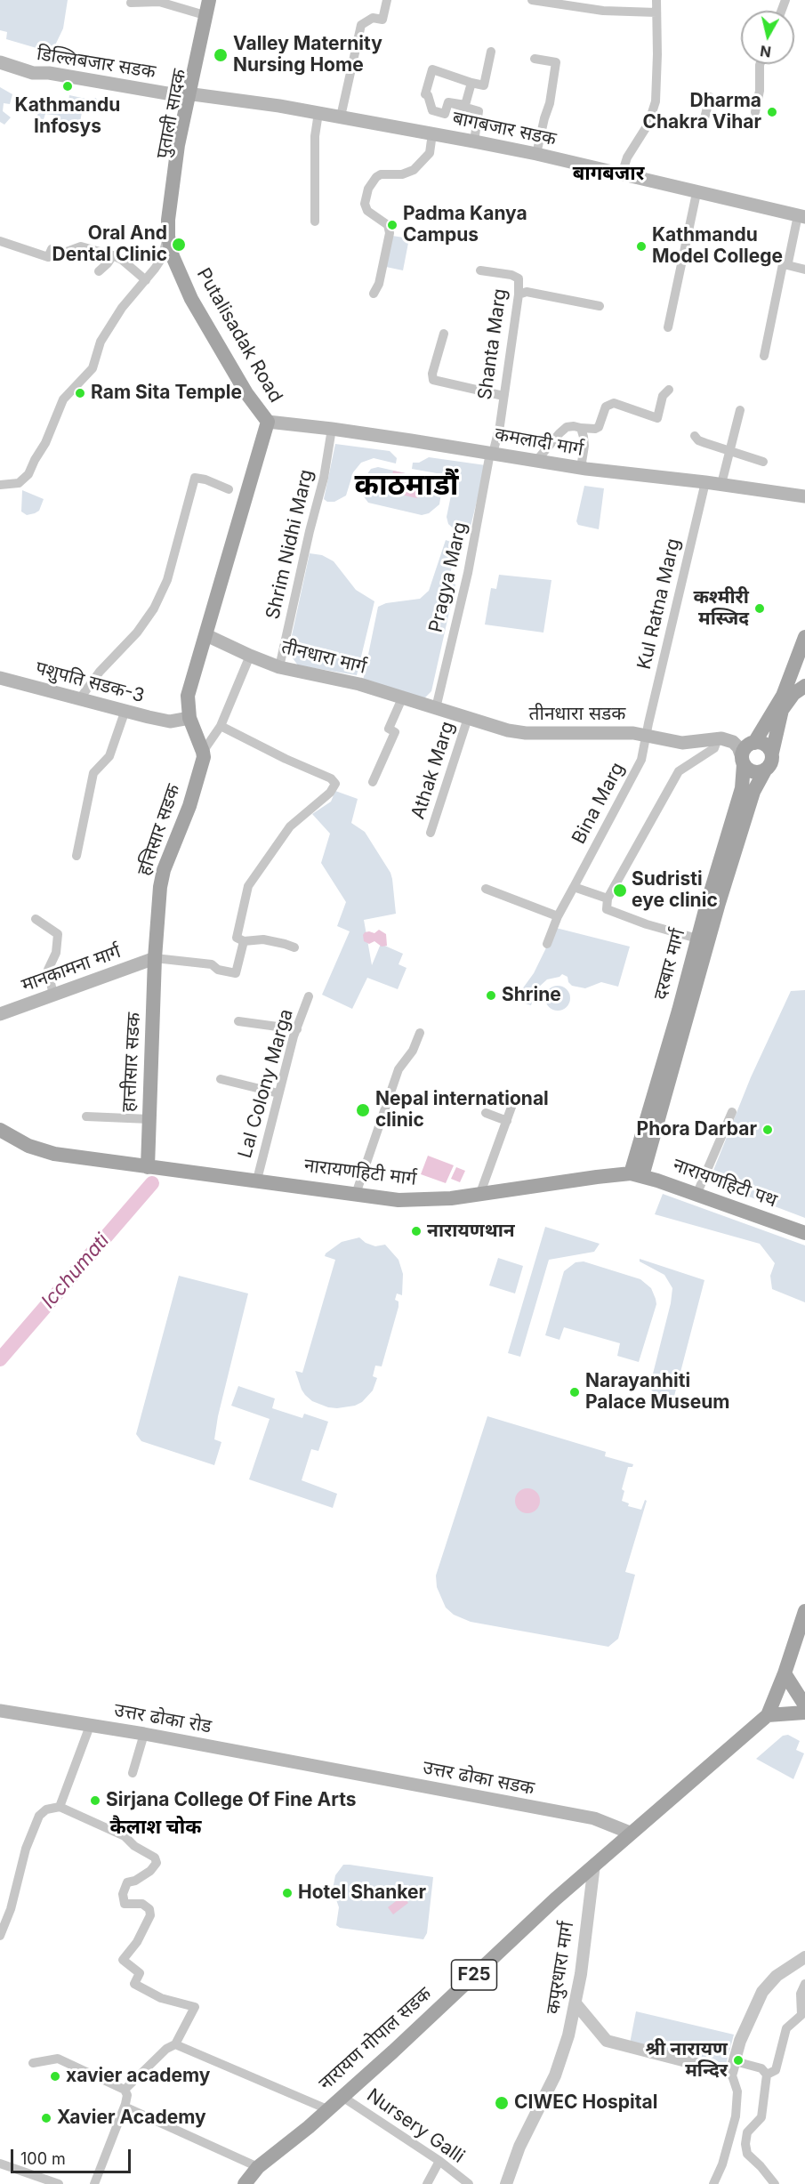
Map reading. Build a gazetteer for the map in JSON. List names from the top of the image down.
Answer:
{
  "streets": {
    "main road": [
      "डिल्लिबजार सडक",
      "पुताली सादक",
      "बागबजार सडक",
      "कमलादी मार्ग",
      "तीनधारा मार्ग",
      "पशुपति सडक-3",
      "तीनधारा सडक",
      "हत्तिसार सडक",
      "दरबार मार्ग",
      "मानकामना मार्ग",
      "हात्तीसार सडक",
      "नारायणहिटी मार्ग",
      "नारायणहिटी पथ",
      "उत्तर ढोका रोड",
      "उत्तर ढोका सडक",
      "F25",
      "नारायण गोपाल सडक"
    ],
    "street": [
      "Shanta Marg",
      "Shrim Nidhi Marg",
      "Pragya Marg",
      "Kul Ratna Marg",
      "Athak Marg",
      "Bina Marg",
      "Lal Colony Marga",
      "कपुरधारा मार्ग",
      "Nursery Galli"
    ]
  },
  "crossings": [
    ["डिल्लिबजार सडक", "पुताली सादक"],
    ["डिल्लिबजार सडक", "बागबजार सडक"],
    ["पुताली सादक", "बागबजार सडक"],
    ["Shanta Marg", "कमलादी मार्ग"],
    ["Shanta Marg", "Pragya Marg"],
    ["कमलादी मार्ग", "Shrim Nidhi Marg"],
    ["कमलादी मार्ग", "Pragya Marg"],
    ["कमलादी मार्ग", "Kul Ratna Marg"],
    ["Shrim Nidhi Marg", "तीनधारा मार्ग"],
    ["Pragya Marg", "तीनधारा मार्ग"],
    ["Pragya Marg", "तीनधारा सडक"],
    ["Kul Ratna Marg", "तीनधारा सडक"],
    ["Kul Ratna Marg", "Bina Marg"],
    ["तीनधारा मार्ग", "तीनधारा सडक"],
    ["तीनधारा सडक", "Athak Marg"],
    ["तीनधारा सडक", "Bina Marg"],
    ["हत्तिसार सडक", "मानकामना मार्ग"],
    ["हत्तिसार सडक", "हात्तीसार सडक"],
    ["दरबार मार्ग", "नारायणहिटी मार्ग"],
    ["दरबार मार्ग", "नारायणहिटी पथ"],
    ["मानकामना मार्ग", "हात्तीसार सडक"],
    ["हात्तीसार सडक", "नारायणहिटी मार्ग"],
    ["Lal Colony Marga", "नारायणहिटी मार्ग"],
    ["नारायणहिटी मार्ग", "नारायणहिटी पथ"],
    ["उत्तर ढोका रोड", "उत्तर ढोका सडक"],
    ["उत्तर ढोका सडक", "F25"],
    ["कपुरधारा मार्ग", "F25"],
    ["कपुरधारा मार्ग", "नारायण गोपाल सडक"],
    ["F25", "नारायण गोपाल सडक"],
    ["नारायण गोपाल सडक", "Nursery Galli"]
  ],
  "districts": ["बागबजार", "काठमाडौं", "कैलाश चोक"],
  "water": ["Icchumati"],
  "places": [
    "Valley Maternity Nursing Home",
    "Kathmandu Infosys",
    "Dharma Chakra Vihar",
    "Padma Kanya Campus",
    "Oral And Dental Clinic",
    "Kathmandu Model College",
    "Ram Sita Temple",
    "कश्मीरी मस्जिद",
    "Sudristi eye clinic",
    "Shrine",
    "Nepal international clinic",
    "Phora Darbar",
    "नारायणथान",
    "Narayanhiti Palace Museum",
    "Sirjana College Of Fine Arts",
    "Hotel Shanker",
    "श्री नारायण मन्दिर",
    "xavier academy",
    "CIWEC Hospital",
    "Xavier Academy"
  ],
  "scale_bar": "100 m",
  "north": "bottom"
}
